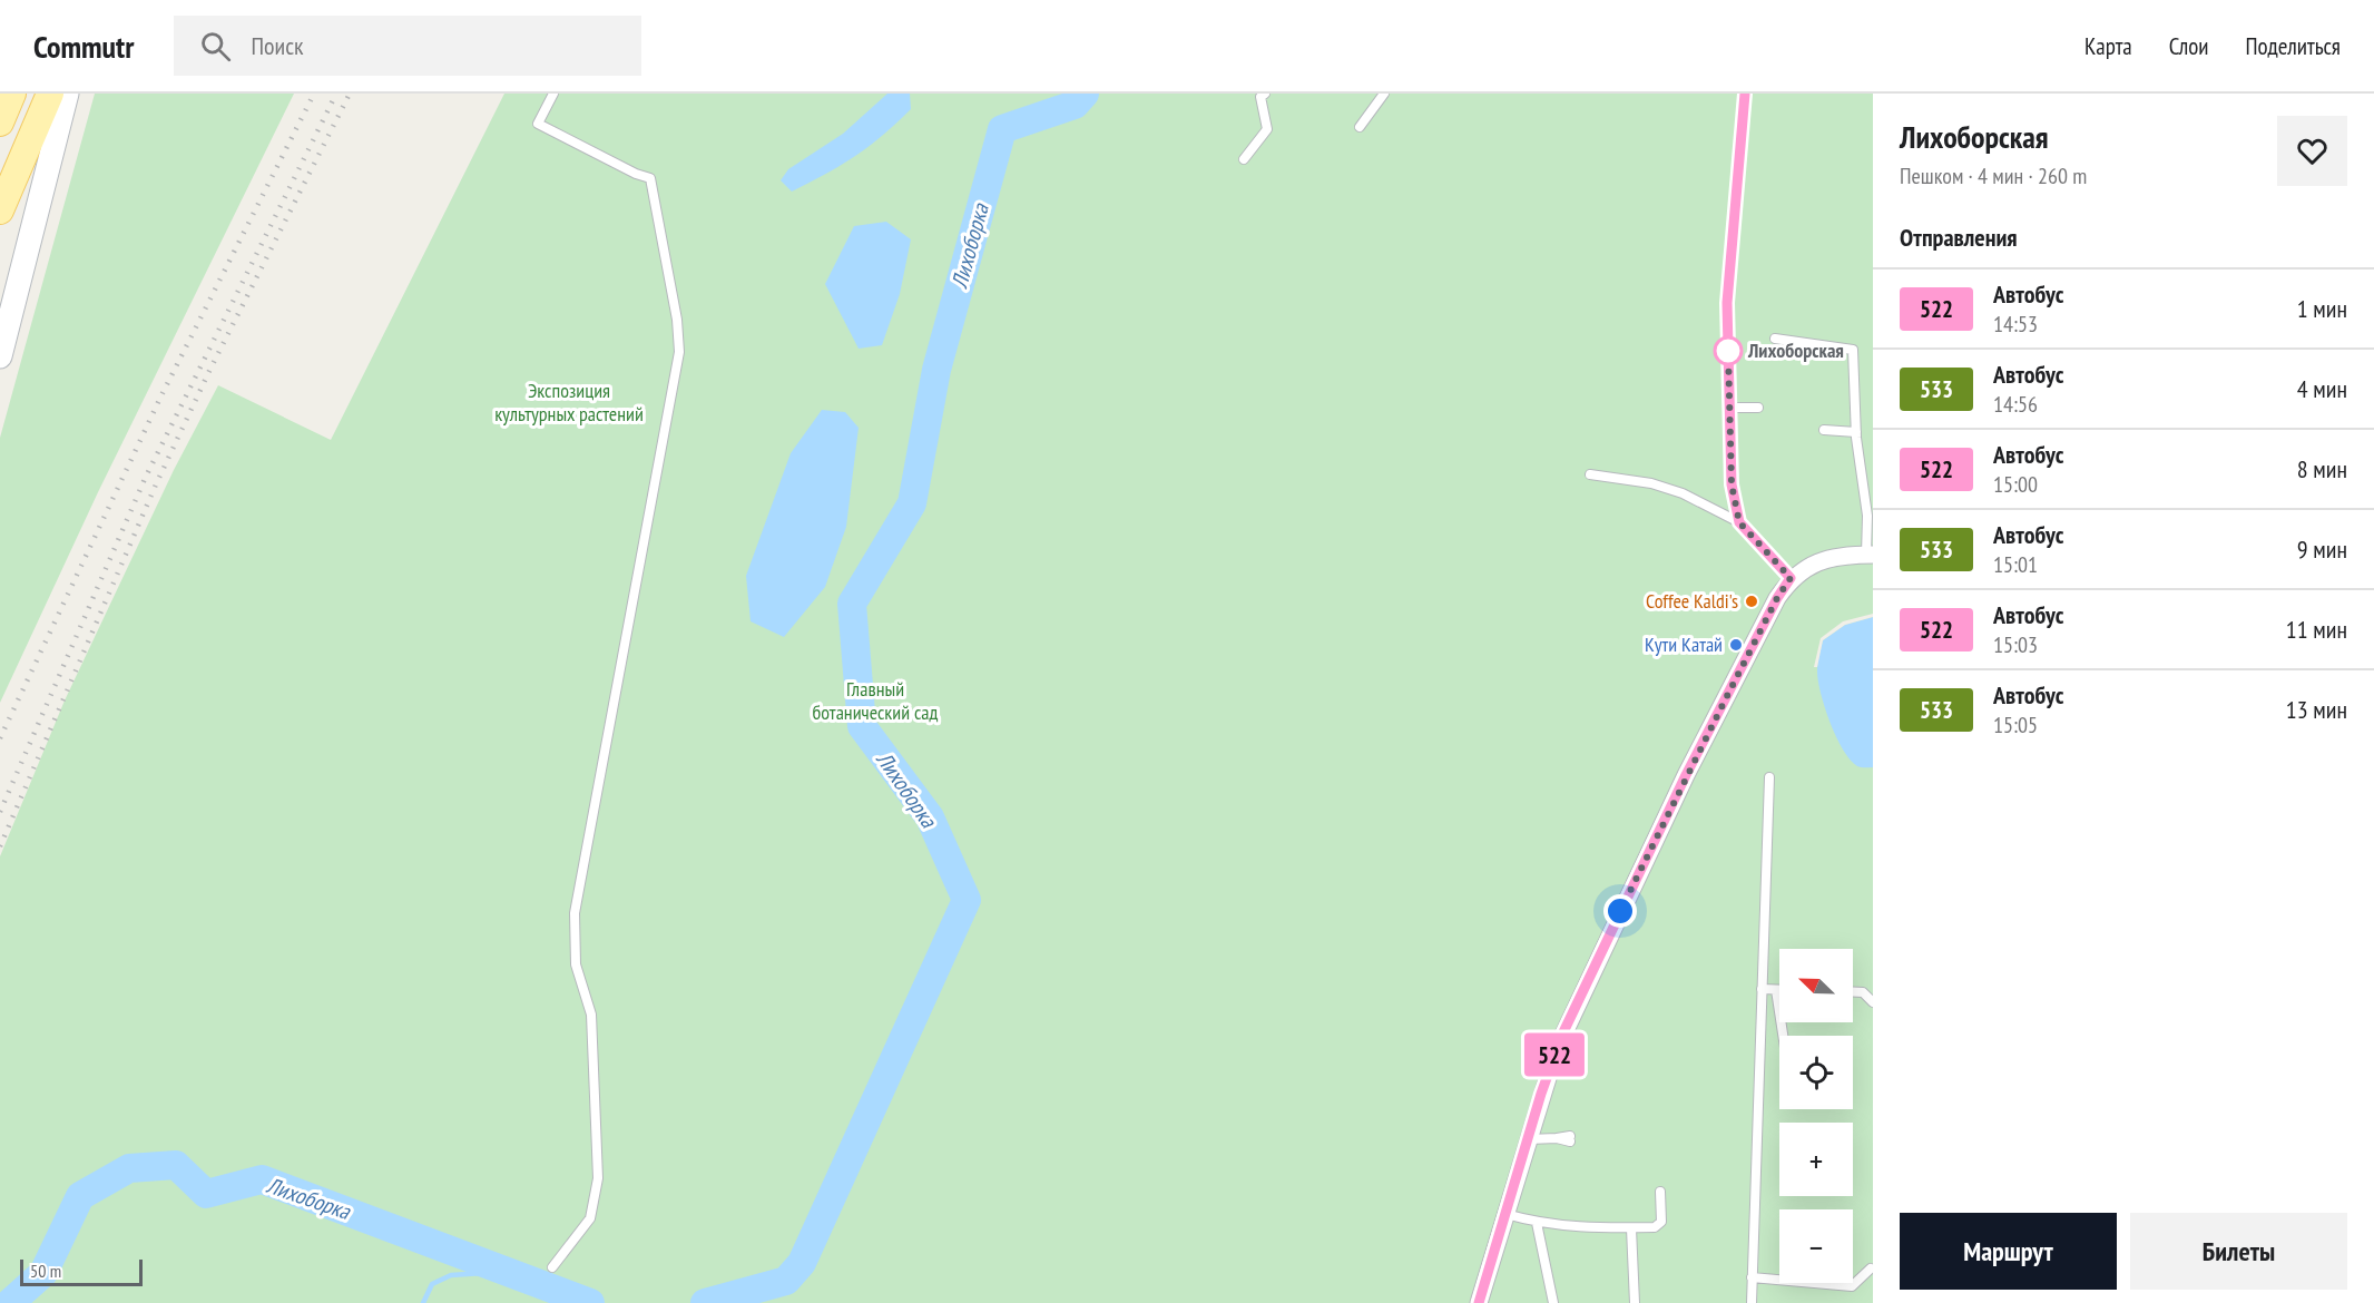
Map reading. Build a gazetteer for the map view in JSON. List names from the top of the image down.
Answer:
{
  "water": ["Лихоборка"],
  "parks": ["Экспозиция культурных растений", "Главный ботанический сад"],
  "places": ["Лихоборская", "Coffee Kaldi's", "Кути Катай"],
  "lines": ["bus line 522"],
  "scale_bar": "50 m",
  "north": "top left",
  "page": {
    "header": "Commutr",
    "search": "Поиск",
    "nav": ["Карта", "Слои", "Поделиться"],
    "on_map": "522",
    "heading": [
      ["Лихоборская", "Пешком · 4 мин · 260 m"],
      "Отправления"
    ],
    "list": [
      {
        "mark": "522",
        "name": "Автобус",
        "note": "14:53",
        "value": "1 мин"
      },
      {
        "mark": "533",
        "name": "Автобус",
        "note": "14:56",
        "value": "4 мин"
      },
      {
        "mark": "522",
        "name": "Автобус",
        "note": "15:00",
        "value": "8 мин"
      },
      {
        "mark": "533",
        "name": "Автобус",
        "note": "15:01",
        "value": "9 мин"
      },
      {
        "mark": "522",
        "name": "Автобус",
        "note": "15:03",
        "value": "11 мин"
      },
      {
        "mark": "533",
        "name": "Автобус",
        "note": "15:05",
        "value": "13 мин"
      }
    ],
    "map_buttons": ["+", "−"],
    "buttons": ["Маршрут", "Билеты"],
    "scale": "50 m"
  }
}
